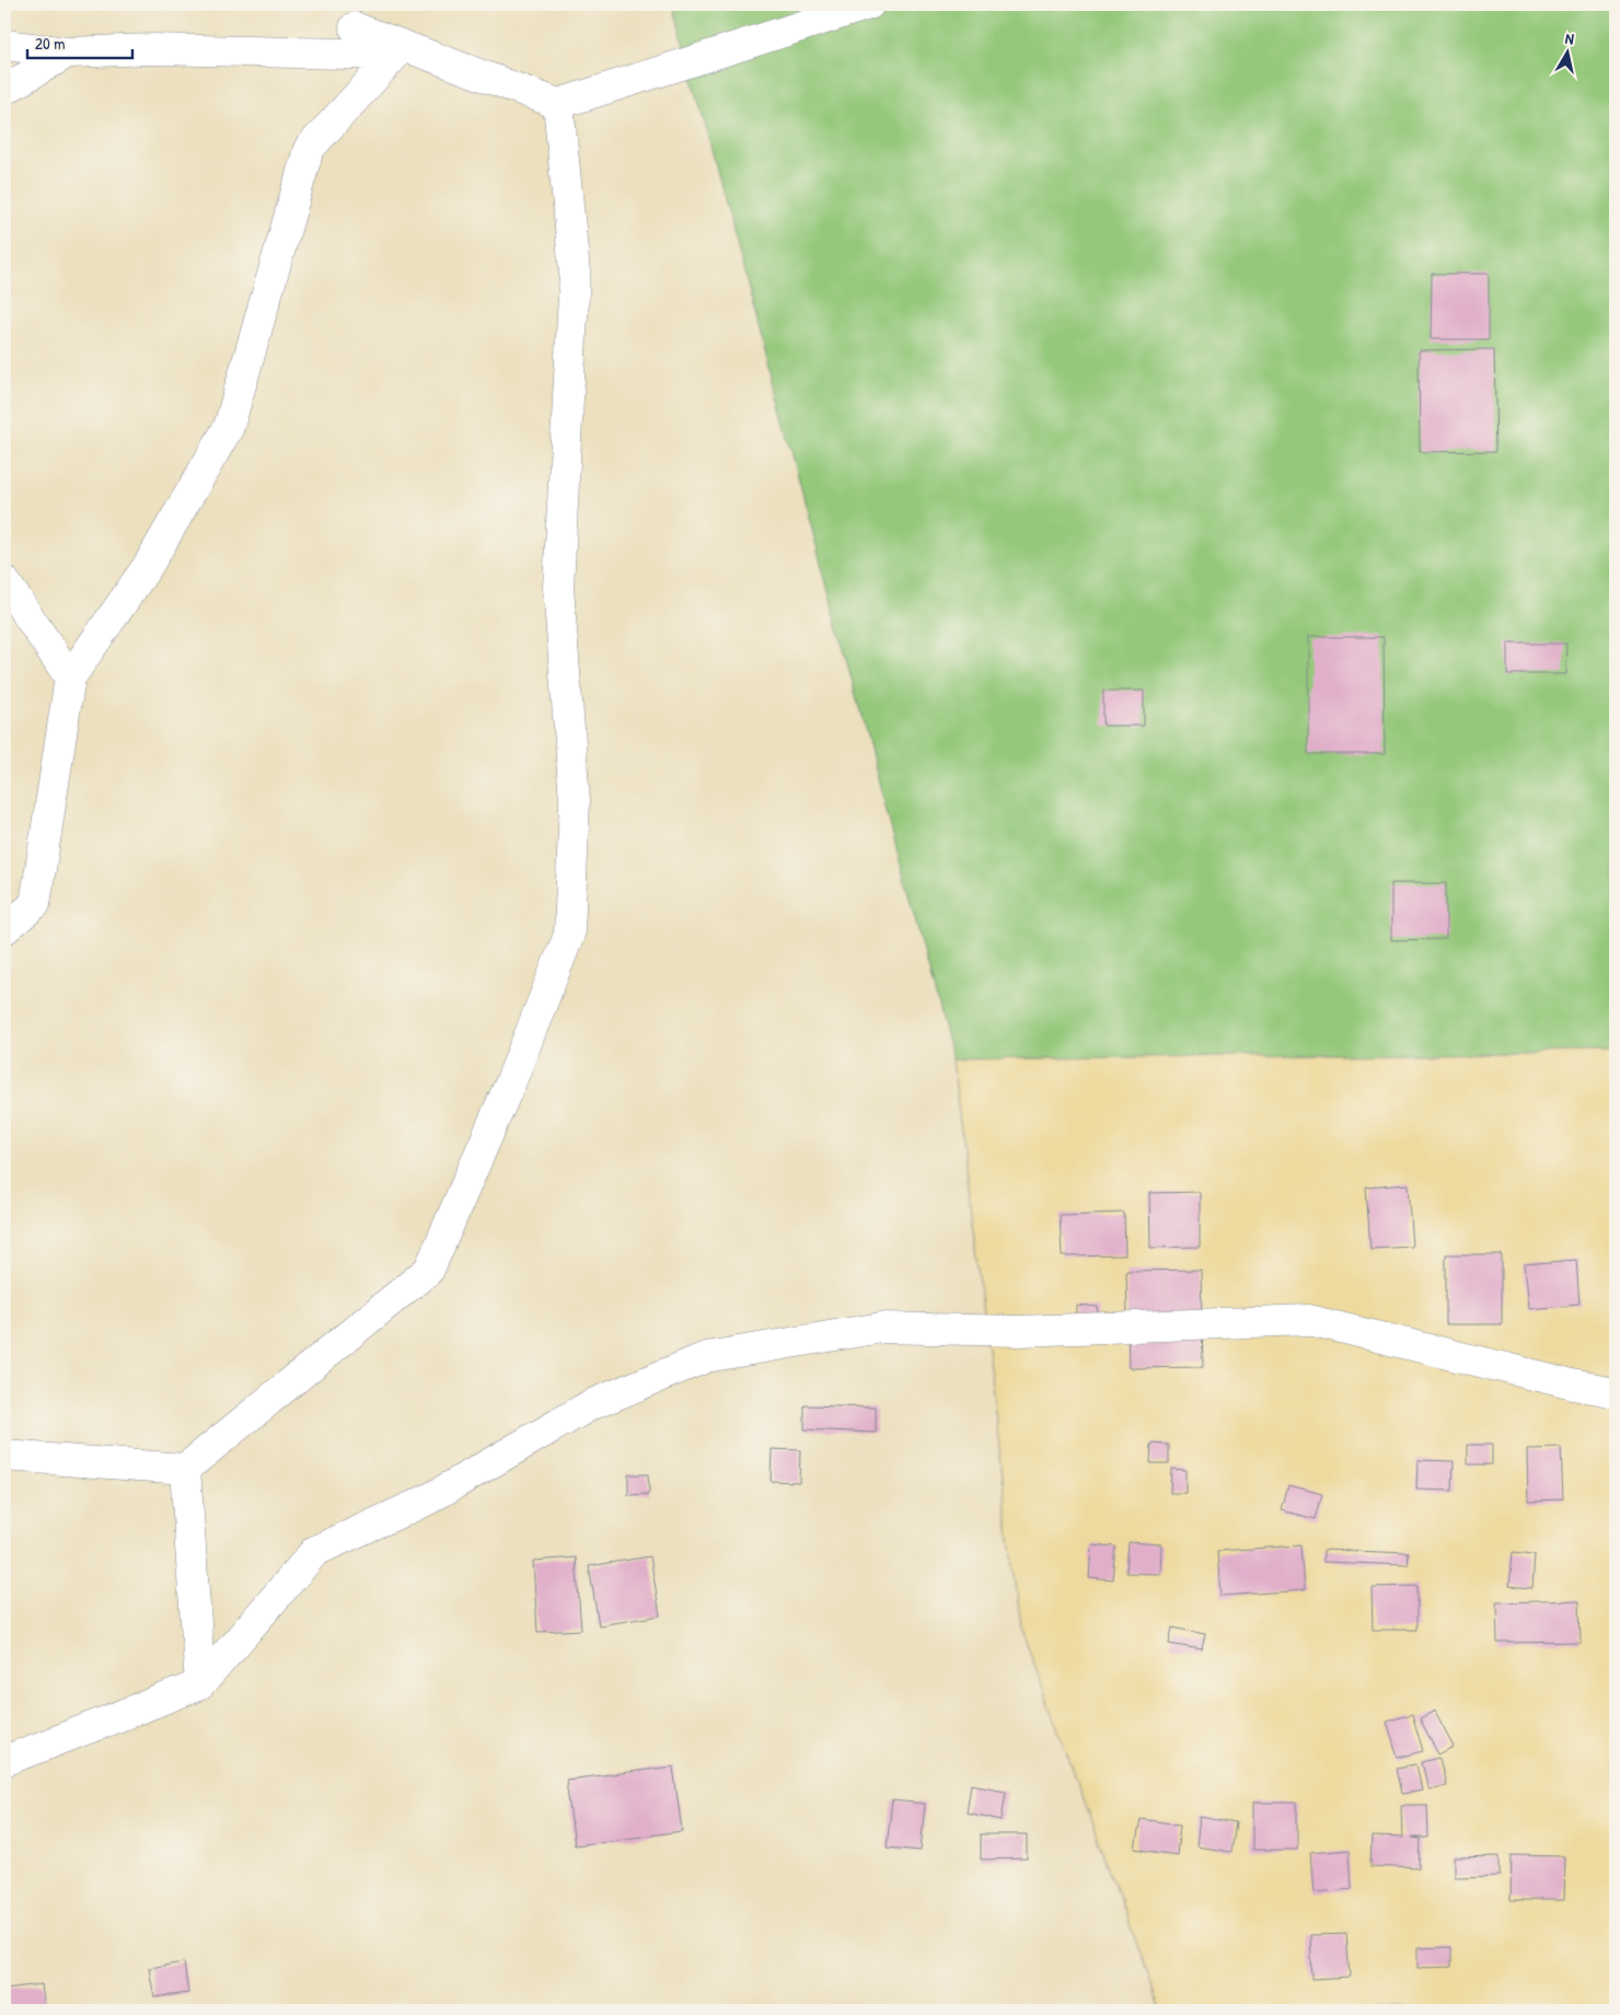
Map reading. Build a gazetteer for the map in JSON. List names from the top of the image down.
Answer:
{
  "scale_bar": "20 m",
  "north": "top"
}
